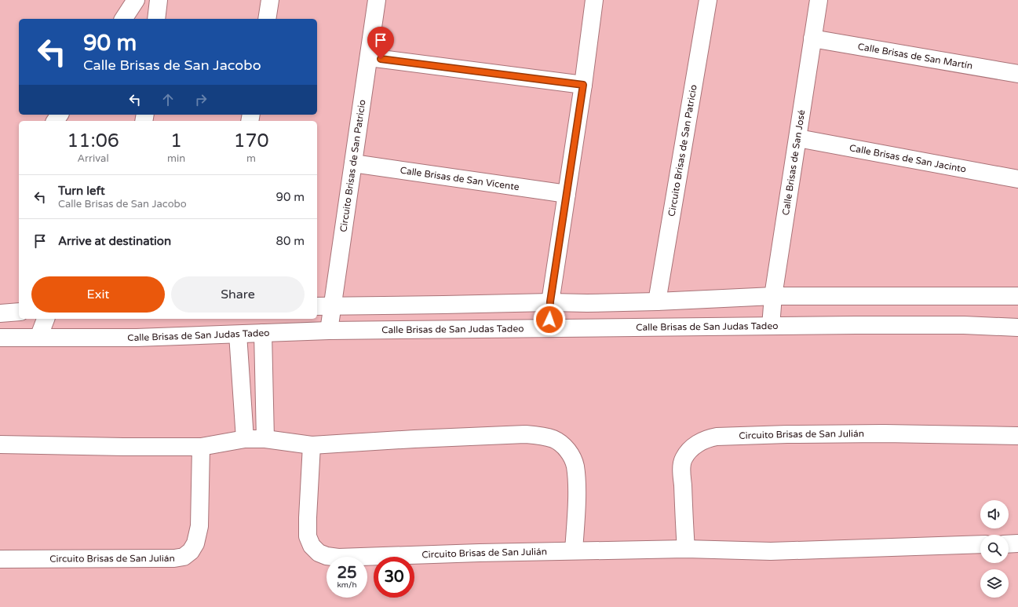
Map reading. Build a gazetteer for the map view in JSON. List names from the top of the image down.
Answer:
{
  "streets": {
    "street": [
      "Calle Brisas de San Martín",
      "Circuito Brisas de San Patricio",
      "Calle Brisas de San Jacinto",
      "Calle Brisas de San José",
      "Calle Brisas de San Vicente",
      "Calle Brisas de San Judas Tadeo",
      "Circuito Brisas de San Julián"
    ]
  },
  "crossings": [
    ["Calle Brisas de San Martín", "Calle Brisas de San José"],
    ["Circuito Brisas de San Patricio", "Calle Brisas de San Vicente"],
    ["Circuito Brisas de San Patricio", "Calle Brisas de San Judas Tadeo"],
    ["Calle Brisas de San Jacinto", "Calle Brisas de San José"],
    ["Calle Brisas de San José", "Calle Brisas de San Judas Tadeo"]
  ],
  "page": {
    "turn": ["90 m", "Calle Brisas de San Jacobo"],
    "eta": [
      "11:06",
      "Arrival",
      "1",
      "min",
      "170",
      "m"
    ],
    "list": [
      {
        "name": "Turn left",
        "note": "Calle Brisas de San Jacobo",
        "value": "90 m"
      },
      {
        "name": "Arrive at destination",
        "value": "80 m"
      }
    ],
    "buttons": ["Exit", "Share"],
    "speed": "25 km/h",
    "limit": "30"
  }
}
